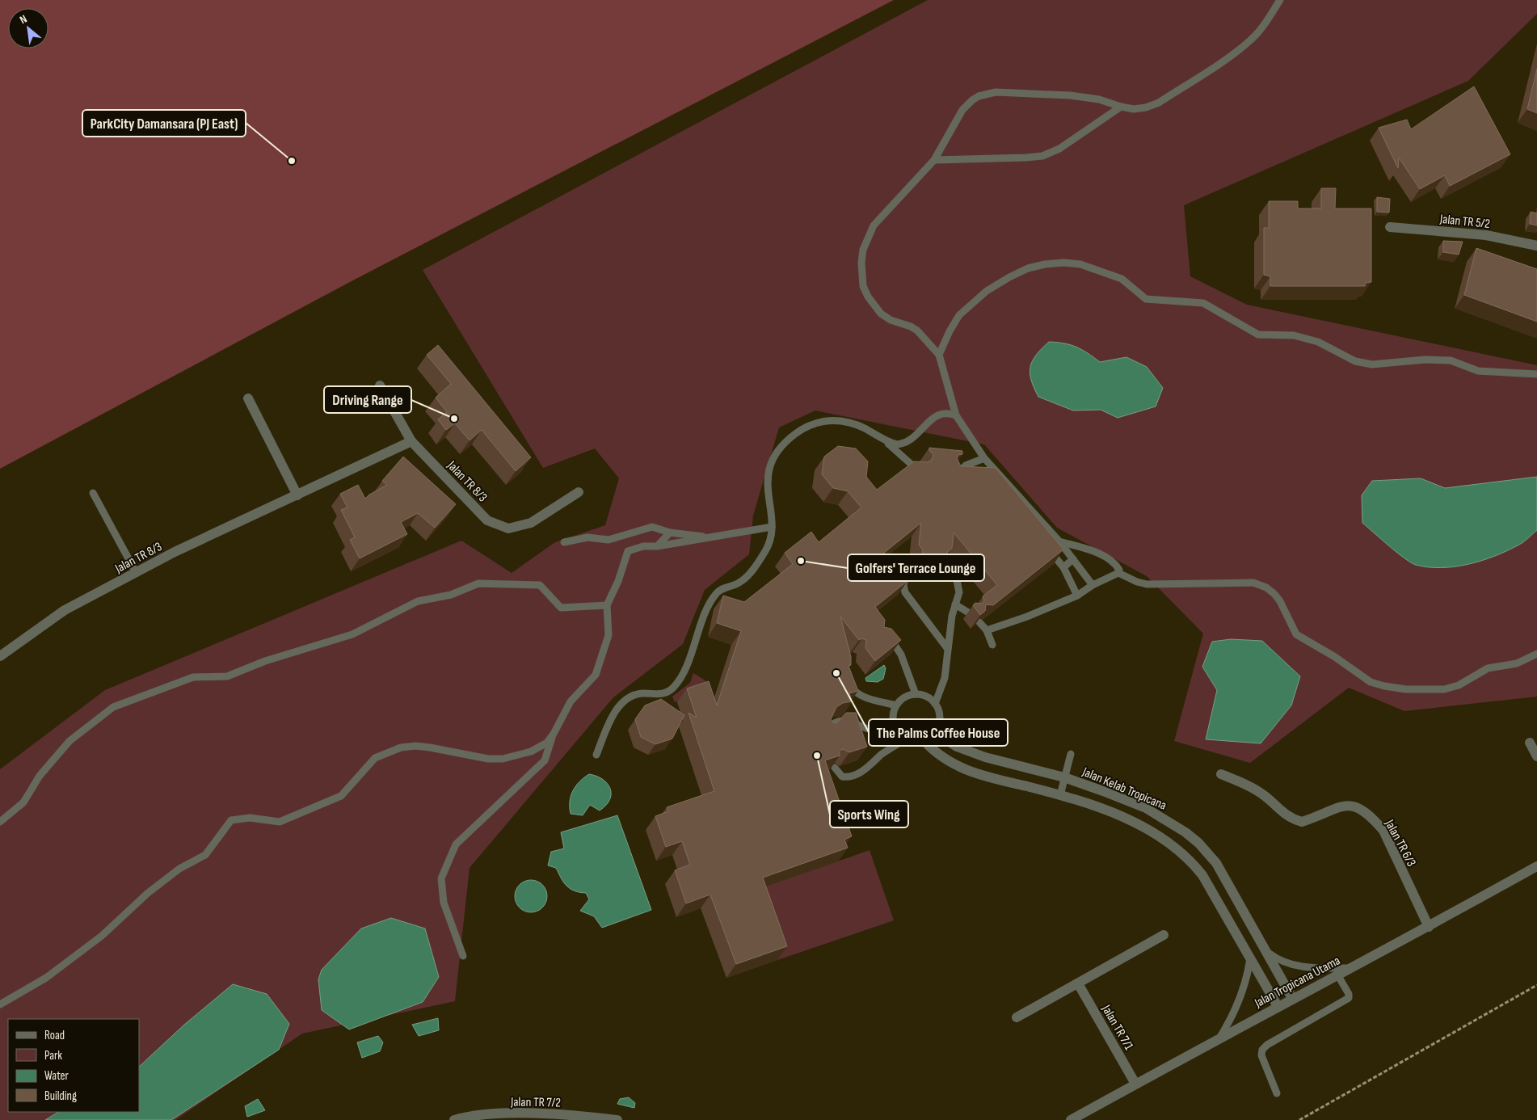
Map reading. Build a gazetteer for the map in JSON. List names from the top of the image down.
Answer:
{
  "streets": {
    "street": [
      "Jalan TR 5/2",
      "Jalan TR 8/3",
      "Jalan Kelab Tropicana",
      "Jalan TR 6/3",
      "Jalan Tropicana Utama",
      "Jalan TR 7/1",
      "Jalan TR 7/2"
    ]
  },
  "crossings": [
    ["Jalan Kelab Tropicana", "Jalan Tropicana Utama"],
    ["Jalan TR 6/3", "Jalan Tropicana Utama"],
    ["Jalan Tropicana Utama", "Jalan TR 7/1"]
  ],
  "places": [
    "ParkCity Damansara (PJ East)",
    "Driving Range",
    "Golfers' Terrace Lounge",
    "The Palms Coffee House",
    "Sports Wing"
  ],
  "legend": [
    "Road",
    "Park",
    "Water",
    "Building"
  ],
  "north": "top left"
}
